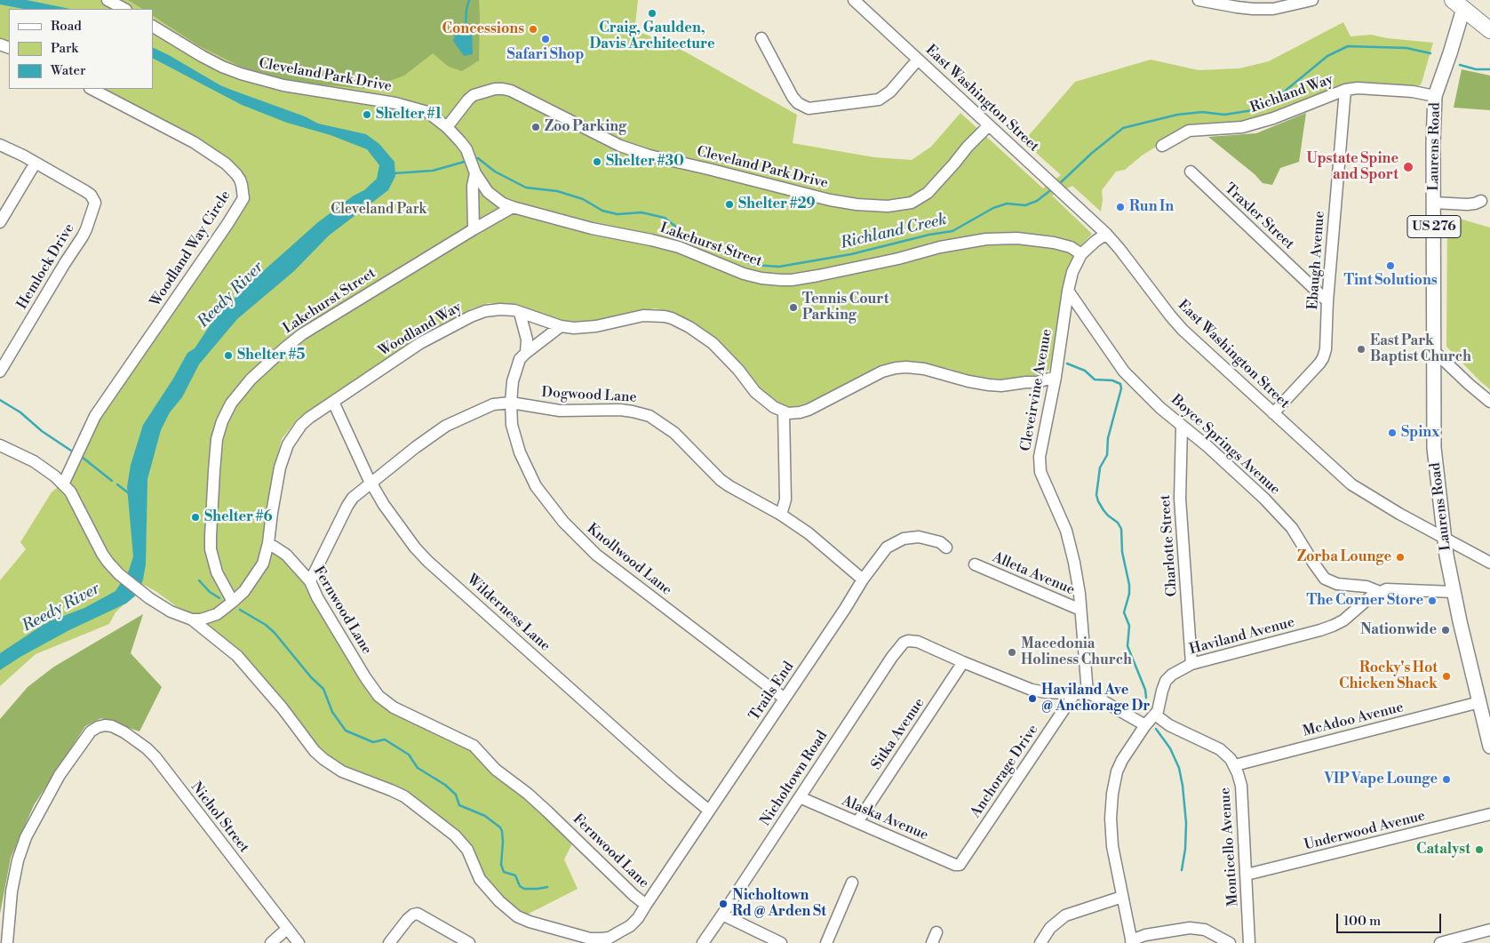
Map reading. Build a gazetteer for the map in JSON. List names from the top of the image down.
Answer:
{
  "streets": {
    "main road": ["Laurens Road", "US 276"],
    "street": [
      "Cleveland Park Drive",
      "Richland Way",
      "East Washington Street",
      "Traxler Street",
      "Lakehurst Street",
      "Woodland Way Circle",
      "Ebaugh Avenue",
      "Hemlock Drive",
      "Woodland Way",
      "Cleveirvine Avenue",
      "Dogwood Lane",
      "Boyce Springs Avenue",
      "Charlotte Street",
      "Knollwood Lane",
      "Alleta Avenue",
      "Fernwood Lane",
      "Wilderness Lane",
      "Haviland Avenue",
      "Trails End",
      "McAdoo Avenue",
      "Sitka Avenue",
      "Anchorage Drive",
      "Nicholtown Road",
      "Nichol Street",
      "Alaska Avenue",
      "Underwood Avenue",
      "Monticello Avenue"
    ]
  },
  "crossings": [
    ["Cleveland Park Drive", "East Washington Street"],
    ["Cleveland Park Drive", "Lakehurst Street"],
    ["Richland Way", "Laurens Road"],
    ["Richland Way", "Ebaugh Avenue"],
    ["East Washington Street", "Laurens Road"],
    ["East Washington Street", "Ebaugh Avenue"],
    ["East Washington Street", "Cleveirvine Avenue"],
    ["Laurens Road", "Haviland Avenue"],
    ["Laurens Road", "McAdoo Avenue"],
    ["Traxler Street", "Ebaugh Avenue"],
    ["Lakehurst Street", "Woodland Way"],
    ["Lakehurst Street", "Cleveirvine Avenue"],
    ["Woodland Way Circle", "Woodland Way"],
    ["Woodland Way", "Knollwood Lane"],
    ["Woodland Way", "Fernwood Lane"],
    ["Woodland Way", "Wilderness Lane"],
    ["Cleveirvine Avenue", "Boyce Springs Avenue"],
    ["Cleveirvine Avenue", "Alleta Avenue"],
    ["Dogwood Lane", "Knollwood Lane"],
    ["Dogwood Lane", "Fernwood Lane"],
    ["Dogwood Lane", "Wilderness Lane"],
    ["Dogwood Lane", "Trails End"],
    ["Boyce Springs Avenue", "Charlotte Street"],
    ["Boyce Springs Avenue", "Haviland Avenue"],
    ["Charlotte Street", "Haviland Avenue"],
    ["Knollwood Lane", "Trails End"],
    ["Fernwood Lane", "Trails End"],
    ["Wilderness Lane", "Trails End"],
    ["Haviland Avenue", "Monticello Avenue"],
    ["McAdoo Avenue", "Monticello Avenue"],
    ["Sitka Avenue", "Nicholtown Road"],
    ["Sitka Avenue", "Alaska Avenue"],
    ["Anchorage Drive", "Alaska Avenue"],
    ["Nicholtown Road", "Alaska Avenue"],
    ["Underwood Avenue", "Monticello Avenue"]
  ],
  "water": ["Richland Creek", "Reedy River"],
  "parks": ["Cleveland Park"],
  "places": [
    "Craig, Gaulden, Davis Architecture",
    "Concessions",
    "Safari Shop",
    "Shelter #1",
    "Zoo Parking",
    "Shelter #30",
    "Upstate Spine and Sport",
    "Shelter #29",
    "Run In",
    "Tint Solutions",
    "Tennis Court Parking",
    "East Park Baptist Church",
    "Shelter #5",
    "Spinx",
    "Shelter #6",
    "Zorba Lounge",
    "The Corner Store",
    "Nationwide",
    "Macedonia Holiness Church",
    "Rocky's Hot Chicken Shack",
    "Haviland Ave @ Anchorage Dr",
    "VIP Vape Lounge",
    "Catalyst",
    "Nicholtown Rd @ Arden St"
  ],
  "legend": ["Road", "Park", "Water"],
  "scale_bar": "100 m"
}
